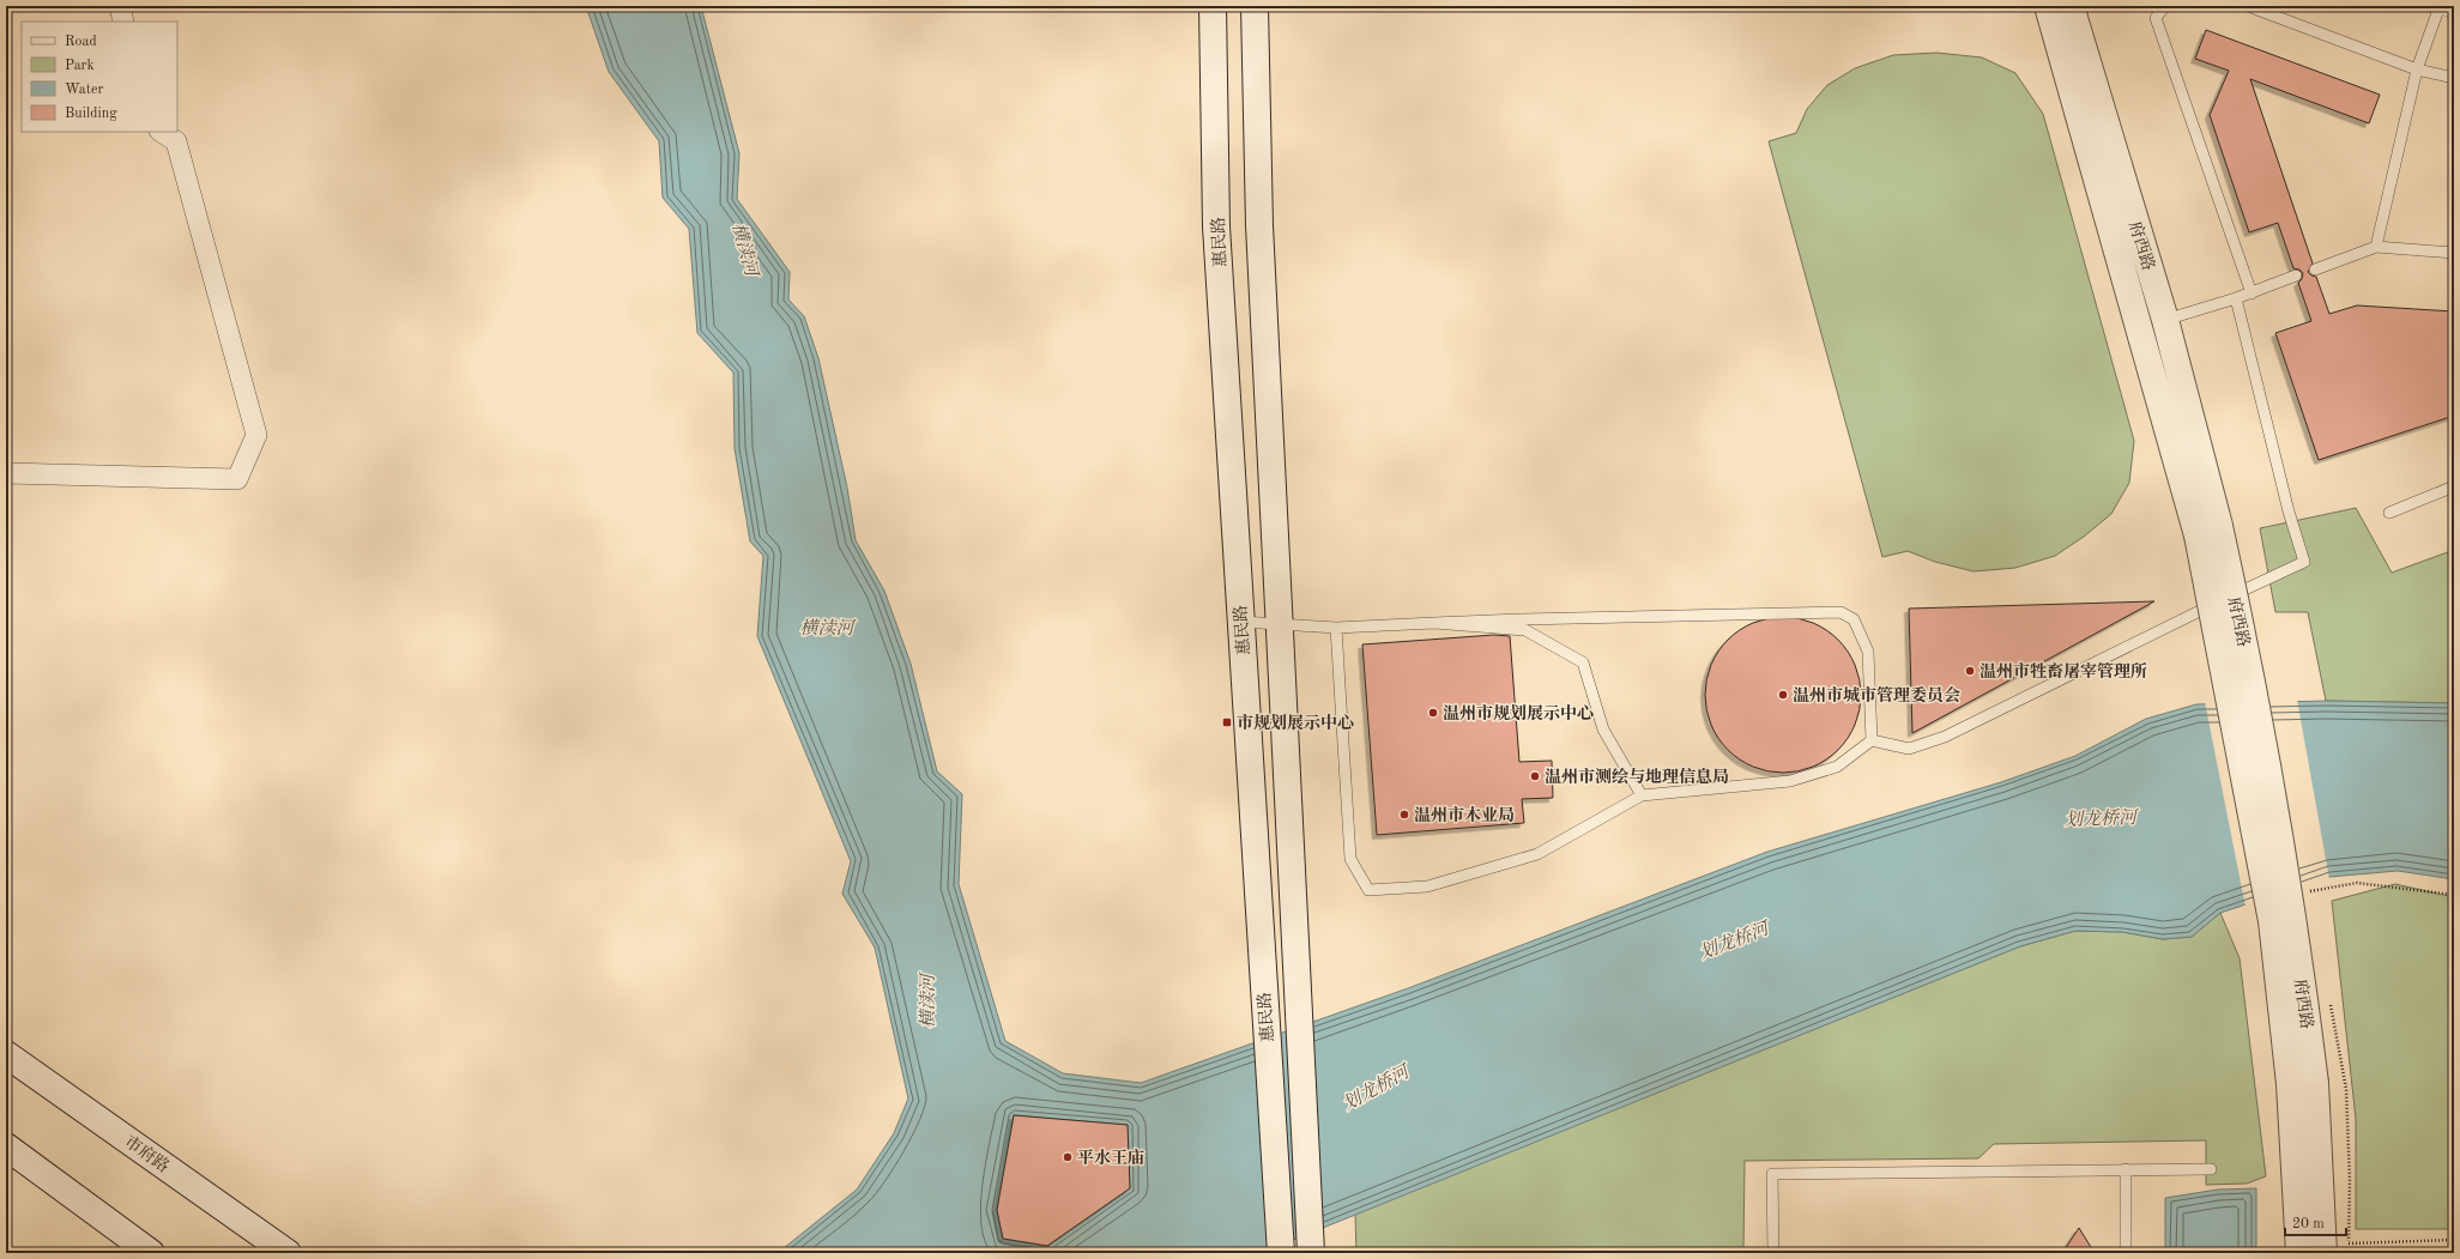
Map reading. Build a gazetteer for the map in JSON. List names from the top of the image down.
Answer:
{
  "streets": {
    "main road": ["惠民路", "府西路", "市府路"]
  },
  "water": ["横渎河", "划龙桥河"],
  "places": {
    "other": [
      "温州市牲畜屠宰管理所",
      "温州市城市管理委员会",
      "温州市规划展示中心",
      "温州市测绘与地理信息局",
      "温州市木业局",
      "平水王庙"
    ],
    "transit": ["市规划展示中心"]
  },
  "legend": [
    "Road",
    "Park",
    "Water",
    "Building"
  ],
  "scale_bar": "20 m"
}
